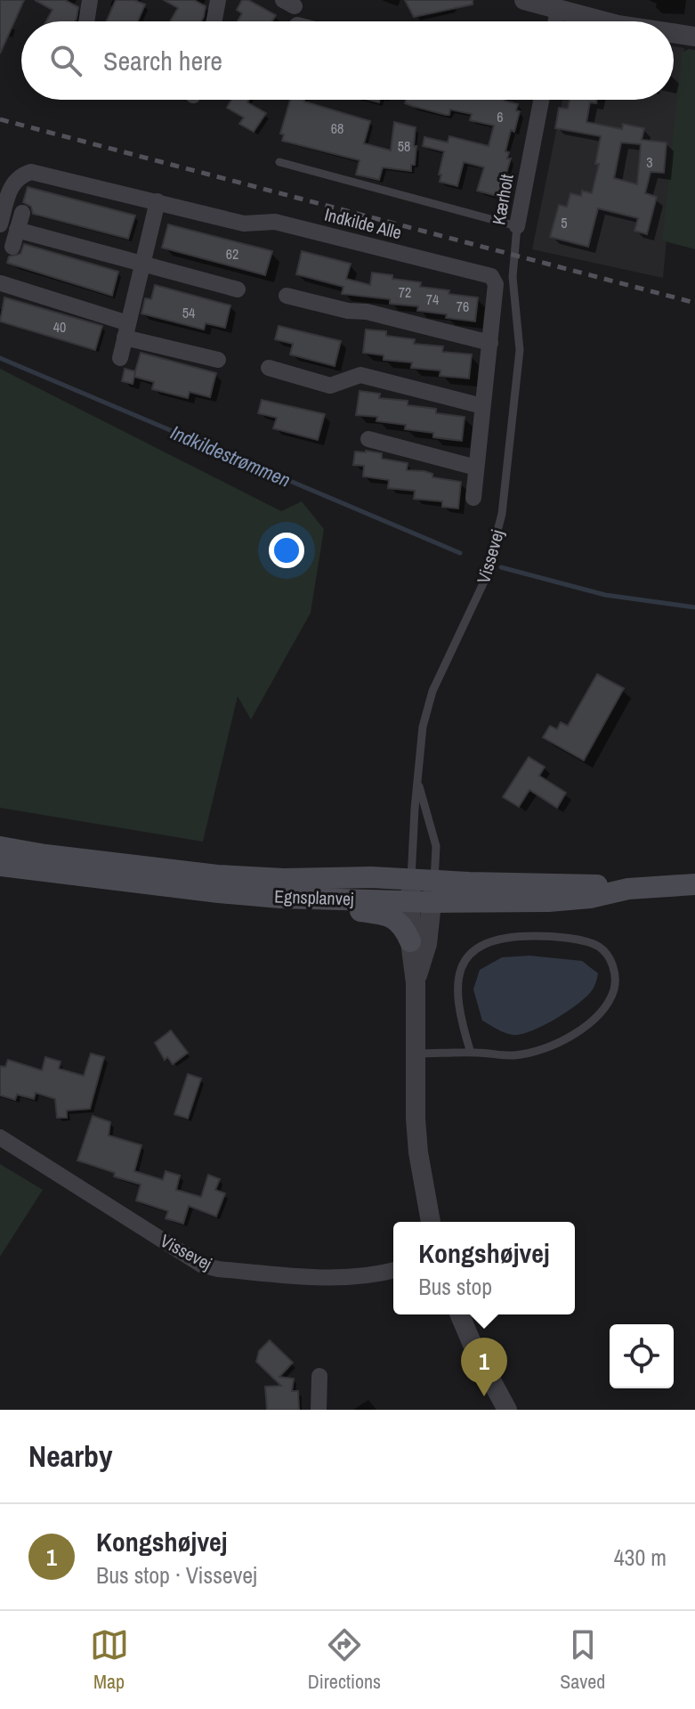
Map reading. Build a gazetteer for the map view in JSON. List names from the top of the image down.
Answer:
{
  "streets": {
    "main road": ["Egnsplanvej"],
    "street": ["Kærholt", "Indkilde Alle", "Vissevej"]
  },
  "crossings": [
    ["Kærholt", "Vissevej"],
    ["Vissevej", "Egnsplanvej"]
  ],
  "water": ["Indkildestrømmen"],
  "house_numbers": [
    "6",
    "68",
    "58",
    "3",
    "5",
    "62",
    "72",
    "74",
    "76",
    "54",
    "40"
  ],
  "page": {
    "search": "Search here",
    "popup": ["Kongshøjvej", "Bus stop"],
    "pins": "1",
    "heading": "Nearby",
    "list": [
      {
        "mark": "1",
        "name": "Kongshøjvej",
        "note": "Bus stop · Vissevej",
        "value": "430 m"
      }
    ],
    "nav": ["Map", "Directions", "Saved"]
  }
}
